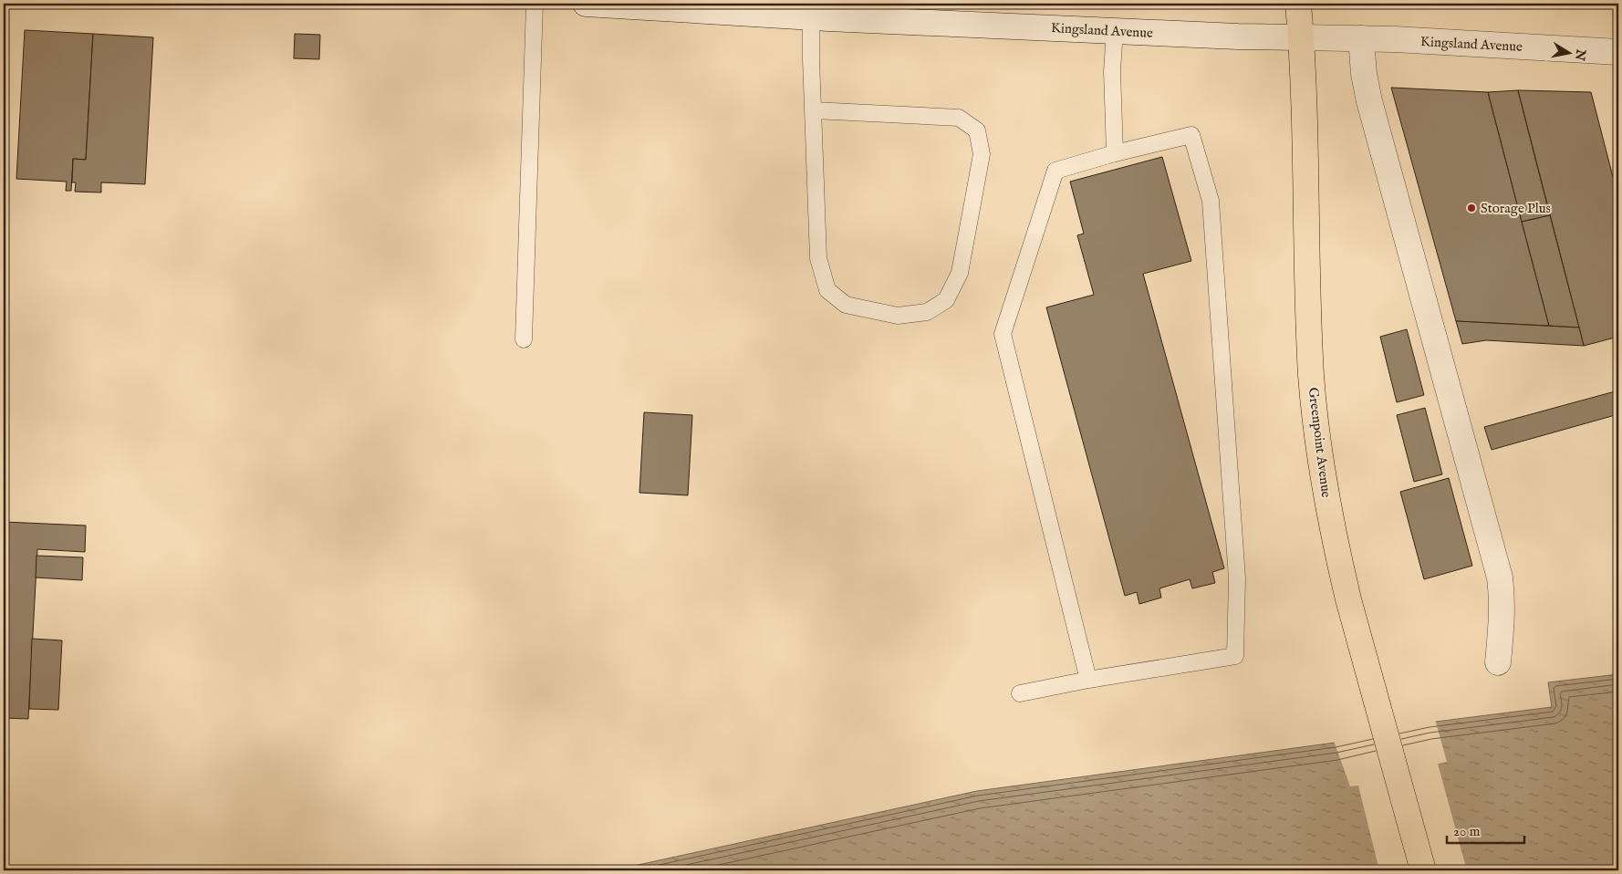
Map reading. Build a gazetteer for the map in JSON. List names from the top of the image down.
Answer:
{
  "streets": {
    "main road": ["Greenpoint Avenue"],
    "street": ["Kingsland Avenue"]
  },
  "crossings": [
    ["Kingsland Avenue", "Greenpoint Avenue"]
  ],
  "places": ["Storage Plus"],
  "scale_bar": "20 m",
  "north": "right"
}
